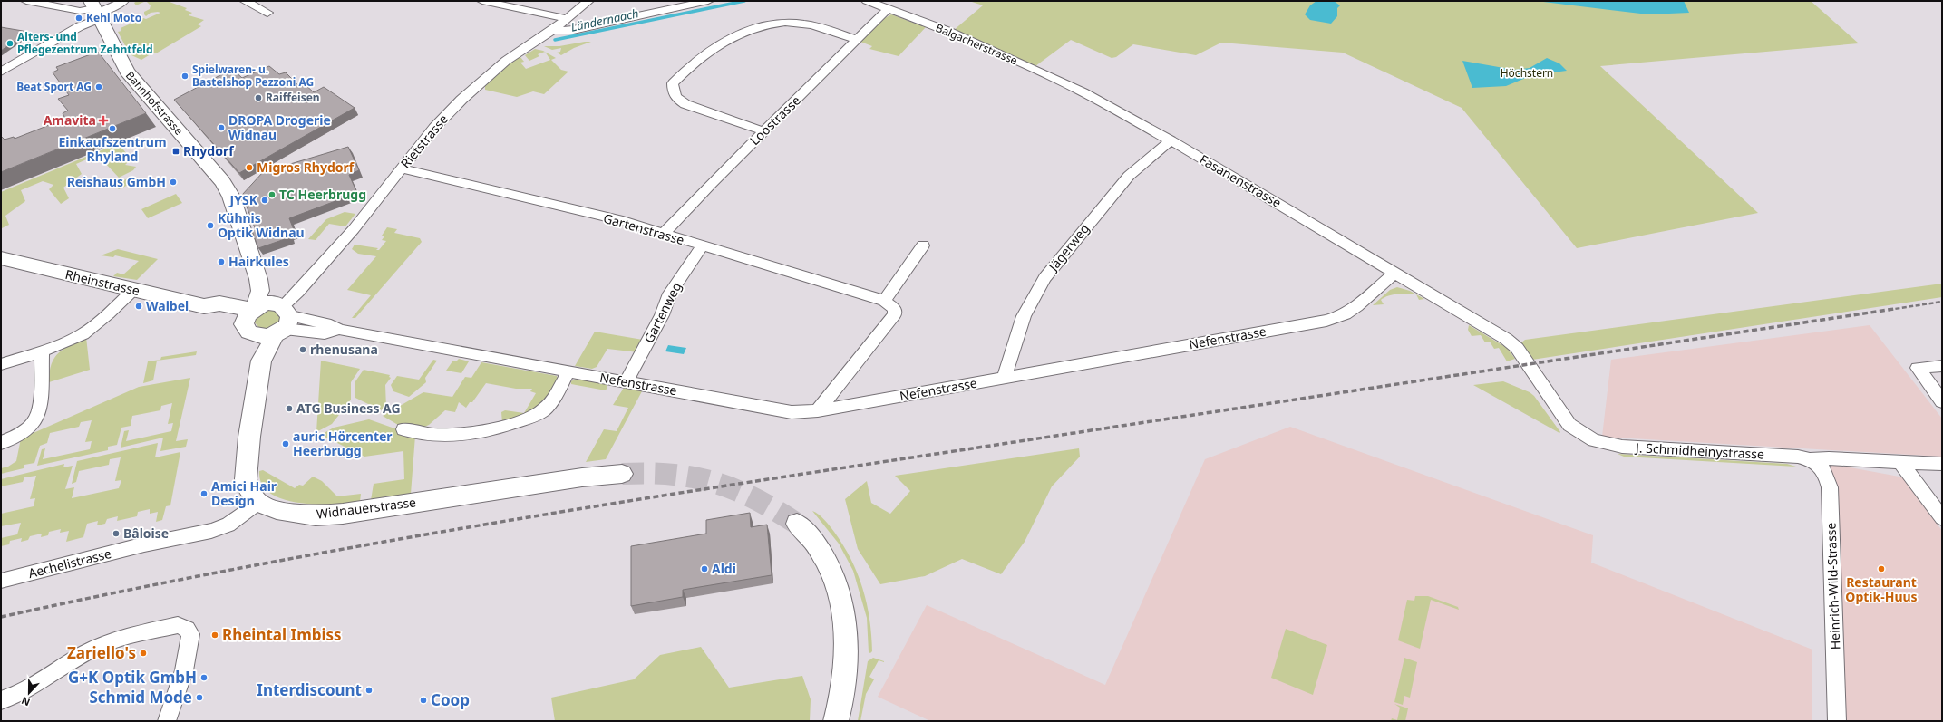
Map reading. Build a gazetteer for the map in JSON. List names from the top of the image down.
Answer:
{
  "streets": {
    "main road": ["Bahnhofstrasse", "Rheinstrasse", "Widnauerstrasse"],
    "street": [
      "Balgacherstrasse",
      "Loostrasse",
      "Rietstrasse",
      "Fasanenstrasse",
      "Gartenstrasse",
      "Jägerweg",
      "Gartenweg",
      "Nefenstrasse",
      "J. Schmidheinystrasse",
      "Aechelistrasse",
      "Heinrich-Wild-Strasse"
    ]
  },
  "crossings": [
    ["Balgacherstrasse", "Loostrasse"],
    ["Balgacherstrasse", "Fasanenstrasse"],
    ["Bahnhofstrasse", "Rietstrasse"],
    ["Bahnhofstrasse", "Rheinstrasse"],
    ["Bahnhofstrasse", "Nefenstrasse"],
    ["Loostrasse", "Gartenstrasse"],
    ["Rietstrasse", "Gartenstrasse"],
    ["Rietstrasse", "Rheinstrasse"],
    ["Rietstrasse", "Nefenstrasse"],
    ["Fasanenstrasse", "Jägerweg"],
    ["Fasanenstrasse", "Nefenstrasse"],
    ["Fasanenstrasse", "J. Schmidheinystrasse"],
    ["Gartenstrasse", "Gartenweg"],
    ["Jägerweg", "Nefenstrasse"],
    ["Rheinstrasse", "Nefenstrasse"],
    ["Gartenweg", "Nefenstrasse"],
    ["Nefenstrasse", "J. Schmidheinystrasse"],
    ["J. Schmidheinystrasse", "Heinrich-Wild-Strasse"],
    ["Widnauerstrasse", "Aechelistrasse"]
  ],
  "water": ["Ländernaach"],
  "parks": ["Höchstern"],
  "places": {
    "other": [
      "Kehl Moto",
      "Alters- und Pflegezentrum Zehntfeld",
      "Spielwaren- u. Bastelshop Pezzoni AG",
      "Beat Sport AG",
      "Raiffeisen",
      "DROPA Drogerie Widnau",
      "Einkaufszentrum Rhyland",
      "Migros Rhydorf",
      "Reishaus GmbH",
      "TC Heerbrugg",
      "JYSK",
      "Kühnis Optik Widnau",
      "Hairkules",
      "Waibel",
      "rhenusana",
      "ATG Business AG",
      "auric Hörcenter Heerbrugg",
      "Amici Hair Design",
      "Bâloise",
      "Aldi",
      "Restaurant Optik-Huus",
      "Rheintal Imbiss",
      "Zariello's",
      "G+K Optik GmbH",
      "Interdiscount",
      "Schmid Mode",
      "Coop"
    ],
    "health": ["Amavita"],
    "transit": ["Rhydorf"]
  },
  "north": "bottom"
}
